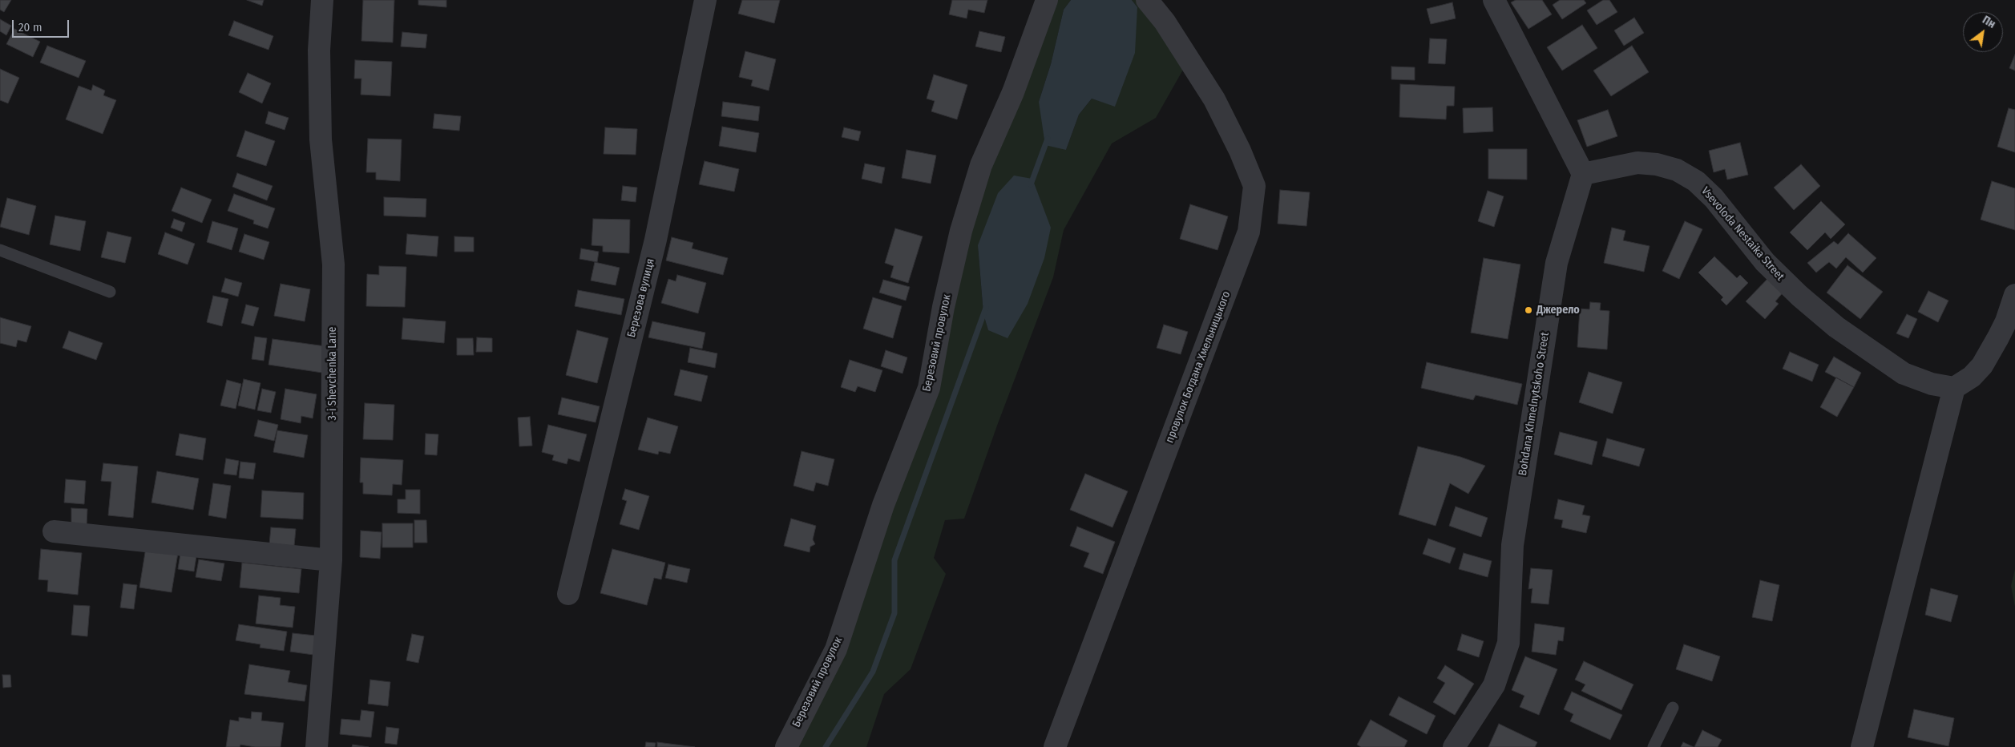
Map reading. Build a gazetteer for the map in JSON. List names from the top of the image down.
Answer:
{
  "streets": {
    "street": [
      "Vsevoloda Nestaika Street",
      "Березова вулиця",
      "Березовий провулок",
      "провулок Богдана Хмельницького",
      "3-i Shevchenka Lane",
      "Bohdana Khmelnytskoho Street"
    ]
  },
  "crossings": [
    ["Vsevoloda Nestaika Street", "Bohdana Khmelnytskoho Street"]
  ],
  "places": ["Джерело"],
  "scale_bar": "20 m",
  "north": "top right"
}
